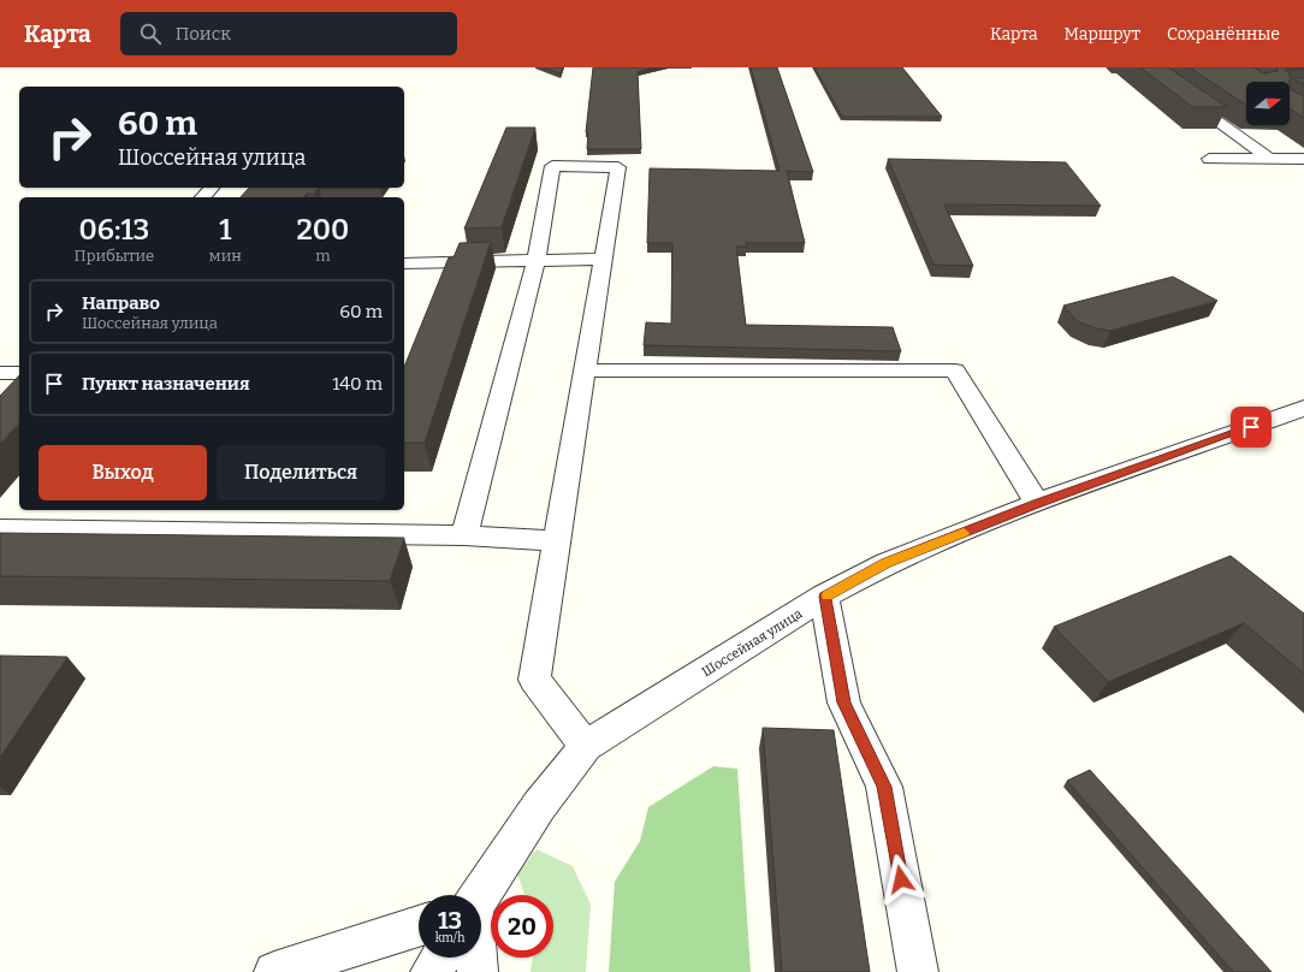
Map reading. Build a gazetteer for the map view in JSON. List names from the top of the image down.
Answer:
{
  "streets": {
    "street": ["Шоссейная улица"]
  },
  "north": "right",
  "page": {
    "header": "Карта",
    "search": "Поиск",
    "nav": ["Карта", "Маршрут", "Сохранённые"],
    "turn": ["60 m", "Шоссейная улица"],
    "eta": [
      "06:13",
      "Прибытие",
      "1",
      "мин",
      "200",
      "m"
    ],
    "list": [
      {
        "name": "Направо",
        "note": "Шоссейная улица",
        "value": "60 m"
      },
      {
        "name": "Пункт назначения",
        "value": "140 m"
      }
    ],
    "buttons": ["Выход", "Поделиться"],
    "speed": "13 km/h",
    "limit": "20"
  }
}
